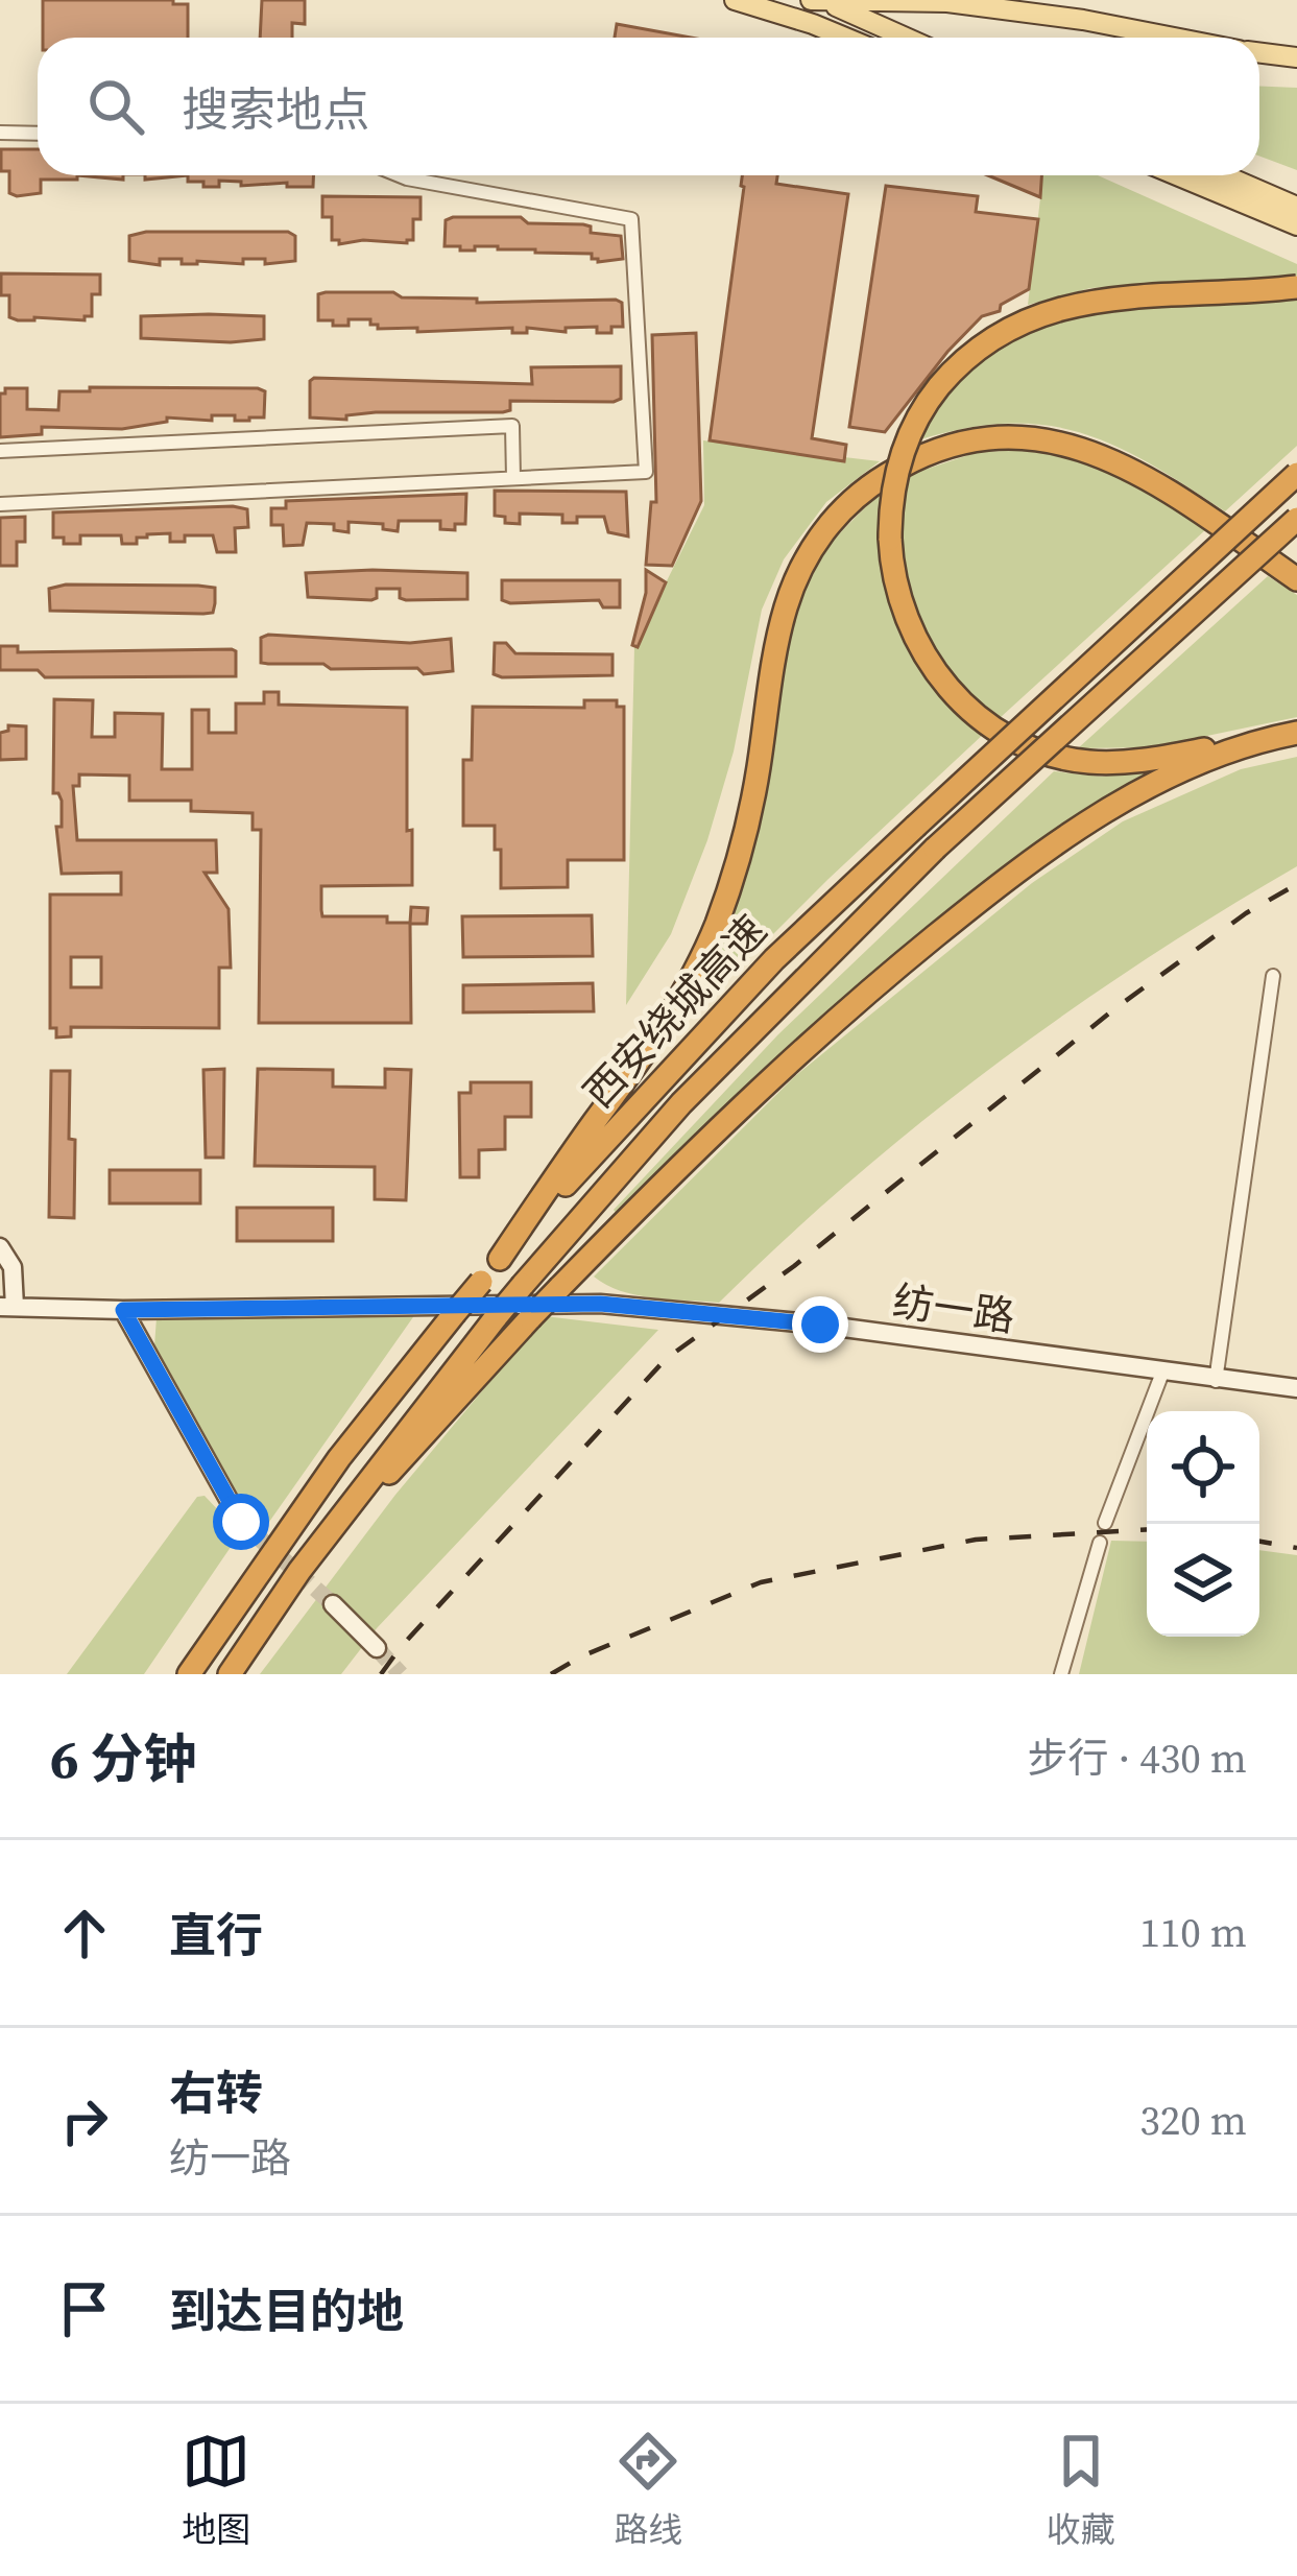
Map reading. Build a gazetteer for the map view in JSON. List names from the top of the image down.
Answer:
{
  "streets": {
    "highway": ["西安绕城高速"],
    "street": ["纺一路"]
  },
  "page": {
    "search": "搜索地点",
    "heading": ["6 分钟", "步行 · 430 m"],
    "list": [
      ["直行", "110 m"],
      ["右转", "纺一路", "320 m"],
      "到达目的地"
    ],
    "nav": ["地图", "路线", "收藏"]
  }
}
